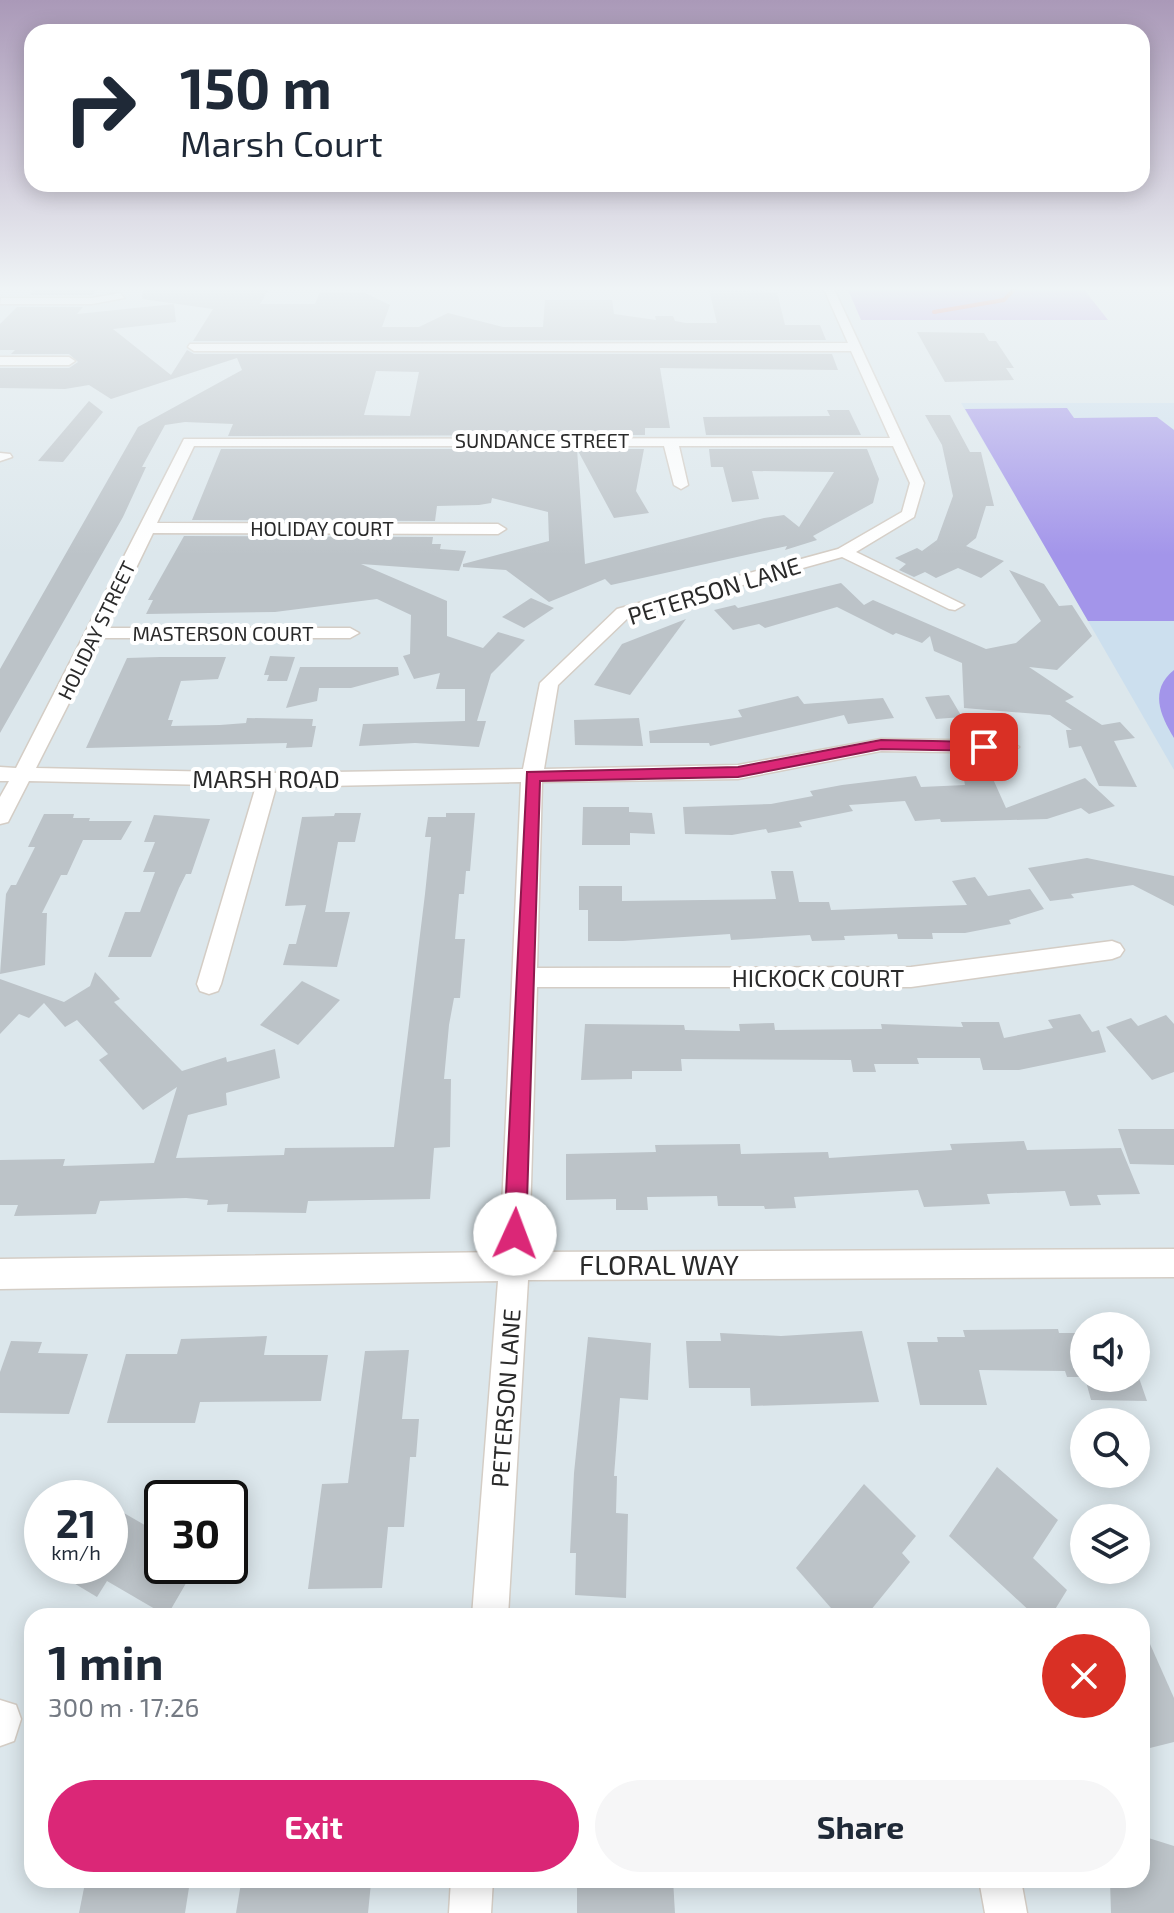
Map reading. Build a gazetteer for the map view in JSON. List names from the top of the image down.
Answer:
{
  "streets": {
    "street": [
      "SUNDANCE STREET",
      "HOLIDAY COURT",
      "PETERSON LANE",
      "HOLIDAY STREET",
      "MASTERSON COURT",
      "MARSH ROAD",
      "HICKOCK COURT",
      "FLORAL WAY"
    ]
  },
  "crossings": [
    ["SUNDANCE STREET", "PETERSON LANE"],
    ["SUNDANCE STREET", "HOLIDAY STREET"],
    ["HOLIDAY COURT", "HOLIDAY STREET"],
    ["PETERSON LANE", "MARSH ROAD"],
    ["PETERSON LANE", "HICKOCK COURT"],
    ["PETERSON LANE", "FLORAL WAY"],
    ["HOLIDAY STREET", "MASTERSON COURT"],
    ["HOLIDAY STREET", "MARSH ROAD"]
  ],
  "page": {
    "turn": ["150 m", "Marsh Court"],
    "speed": "21 km/h",
    "limit": "30",
    "heading": ["1 min", "300 m · 17:26"],
    "buttons": ["Exit", "Share"]
  }
}
